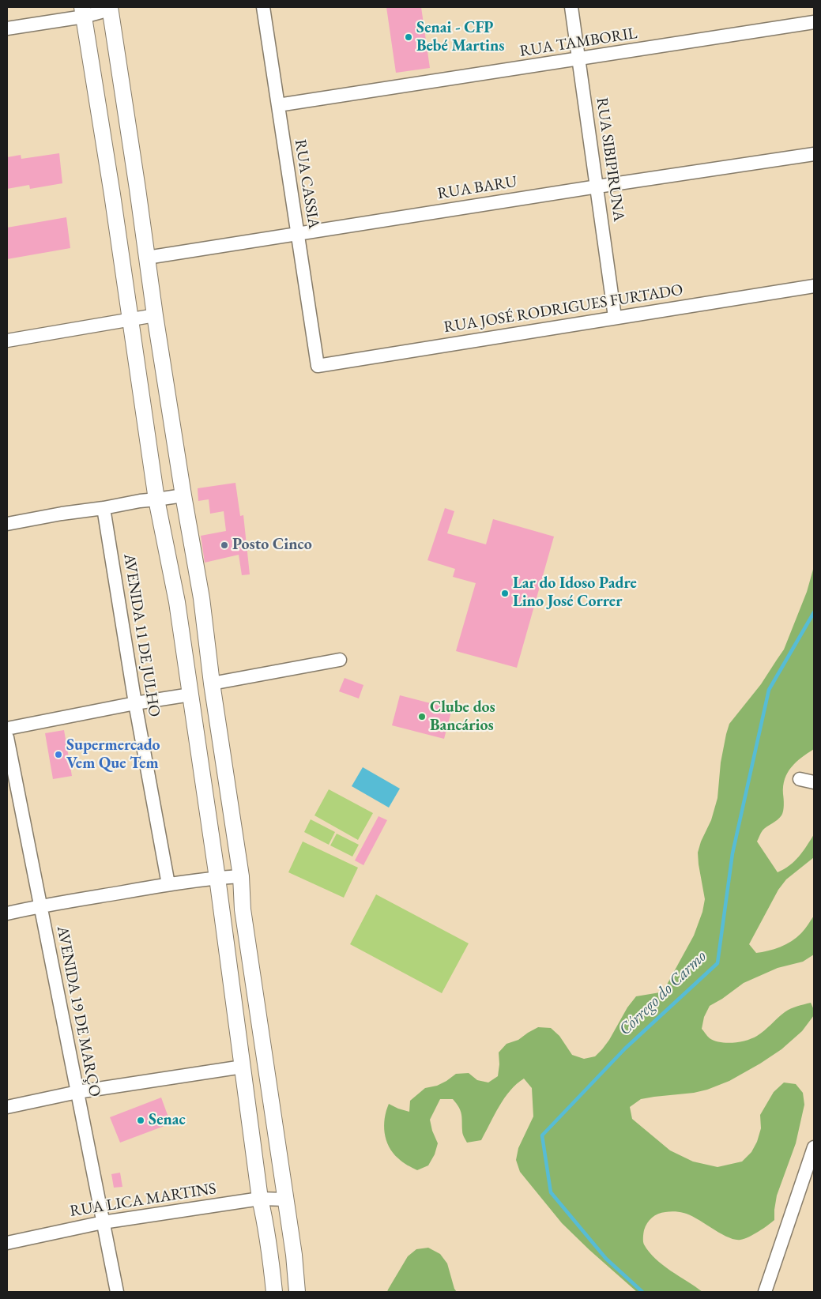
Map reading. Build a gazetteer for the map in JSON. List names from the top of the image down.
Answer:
{
  "streets": {
    "street": [
      "RUA TAMBORIL",
      "RUA SIBIPIRUNA",
      "RUA CASSIA",
      "RUA BARU",
      "RUA JOSÉ RODRIGUES FURTADO",
      "AVENIDA 11 DE JULHO",
      "AVENIDA 19 DE MARÇO",
      "RUA LICA MARTINS"
    ]
  },
  "crossings": [
    ["RUA TAMBORIL", "RUA SIBIPIRUNA"],
    ["RUA TAMBORIL", "RUA CASSIA"],
    ["RUA SIBIPIRUNA", "RUA BARU"],
    ["RUA SIBIPIRUNA", "RUA JOSÉ RODRIGUES FURTADO"],
    ["RUA CASSIA", "RUA BARU"],
    ["RUA CASSIA", "RUA JOSÉ RODRIGUES FURTADO"],
    ["AVENIDA 19 DE MARÇO", "RUA LICA MARTINS"]
  ],
  "water": ["Córrego do Carmo"],
  "places": [
    "Senai - CFP Bebé Martins",
    "Posto Cinco",
    "Lar do Idoso Padre Lino José Correr",
    "Clube dos Bancários",
    "Supermercado Vem Que Tem",
    "Senac"
  ]
}
